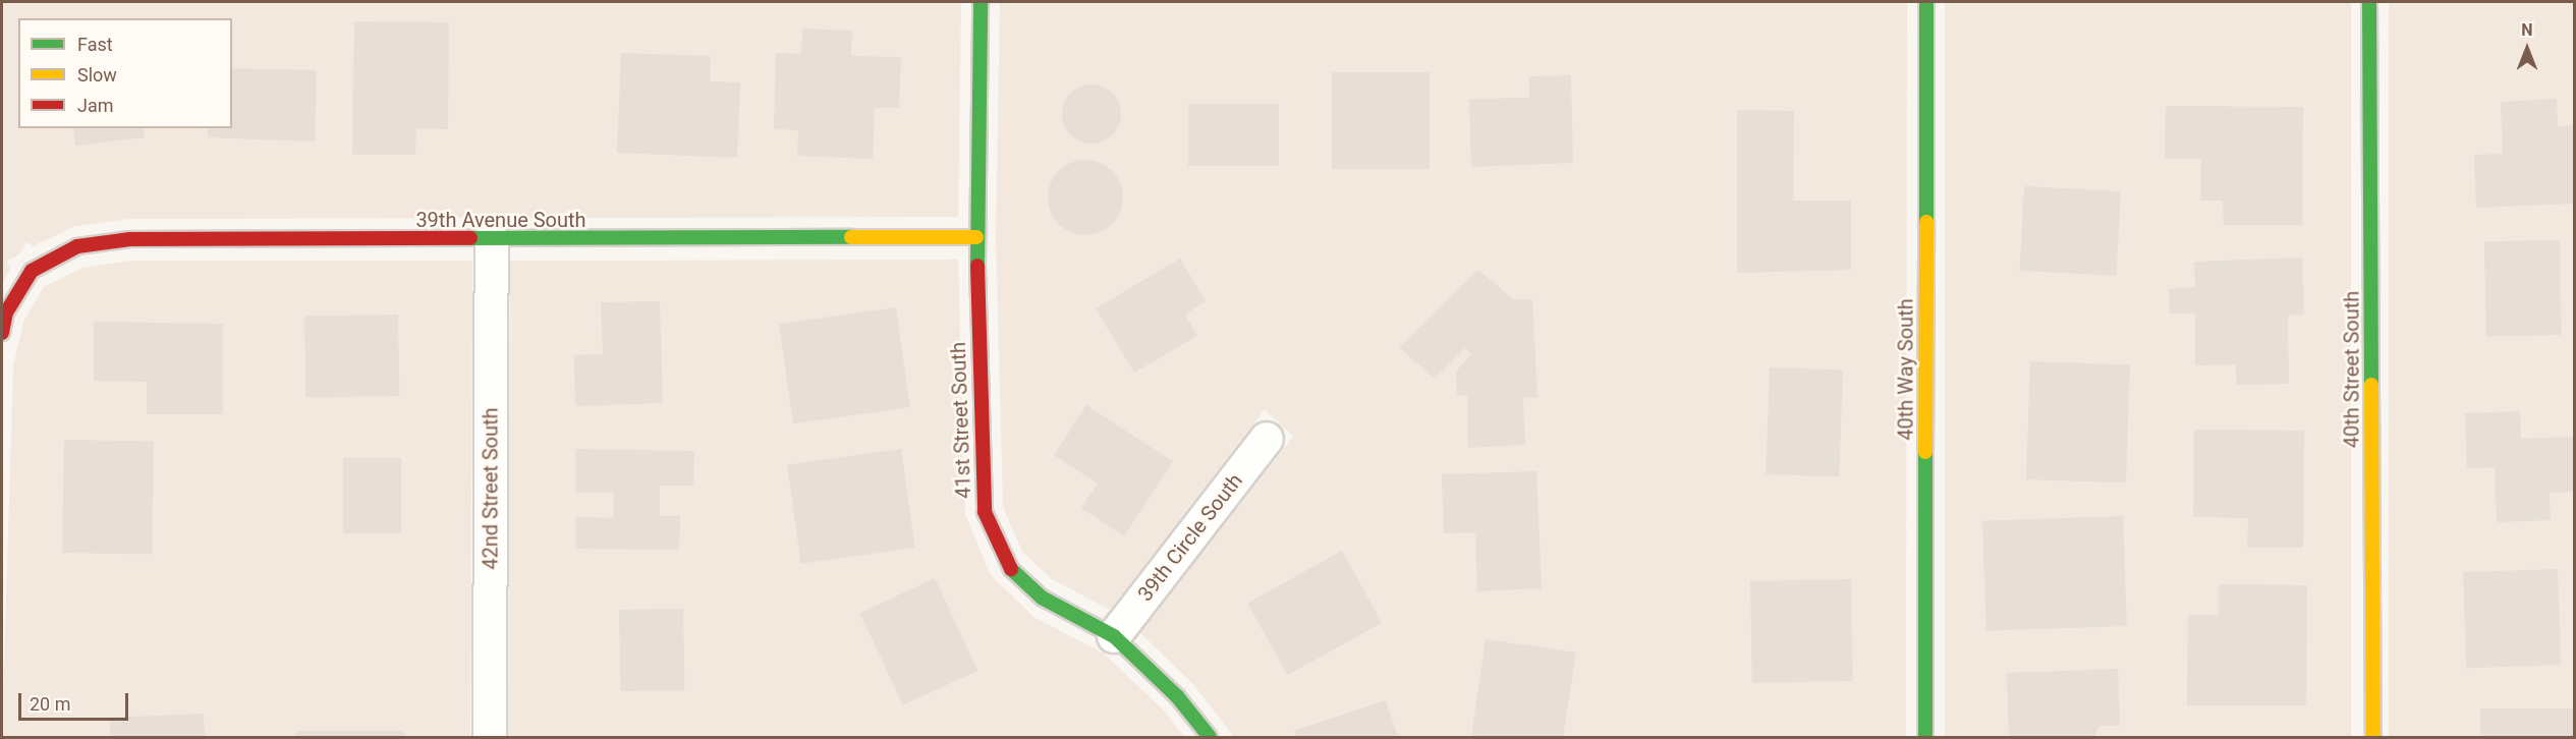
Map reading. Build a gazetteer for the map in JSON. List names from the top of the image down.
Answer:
{
  "streets": {
    "street": [
      "39th Avenue South",
      "40th Way South",
      "40th Street South",
      "41st Street South",
      "42nd Street South",
      "39th Circle South"
    ]
  },
  "crossings": [
    ["39th Avenue South", "41st Street South"],
    ["39th Avenue South", "42nd Street South"],
    ["41st Street South", "39th Circle South"]
  ],
  "legend": ["Fast", "Slow", "Jam"],
  "scale_bar": "20 m",
  "north": "top"
}
